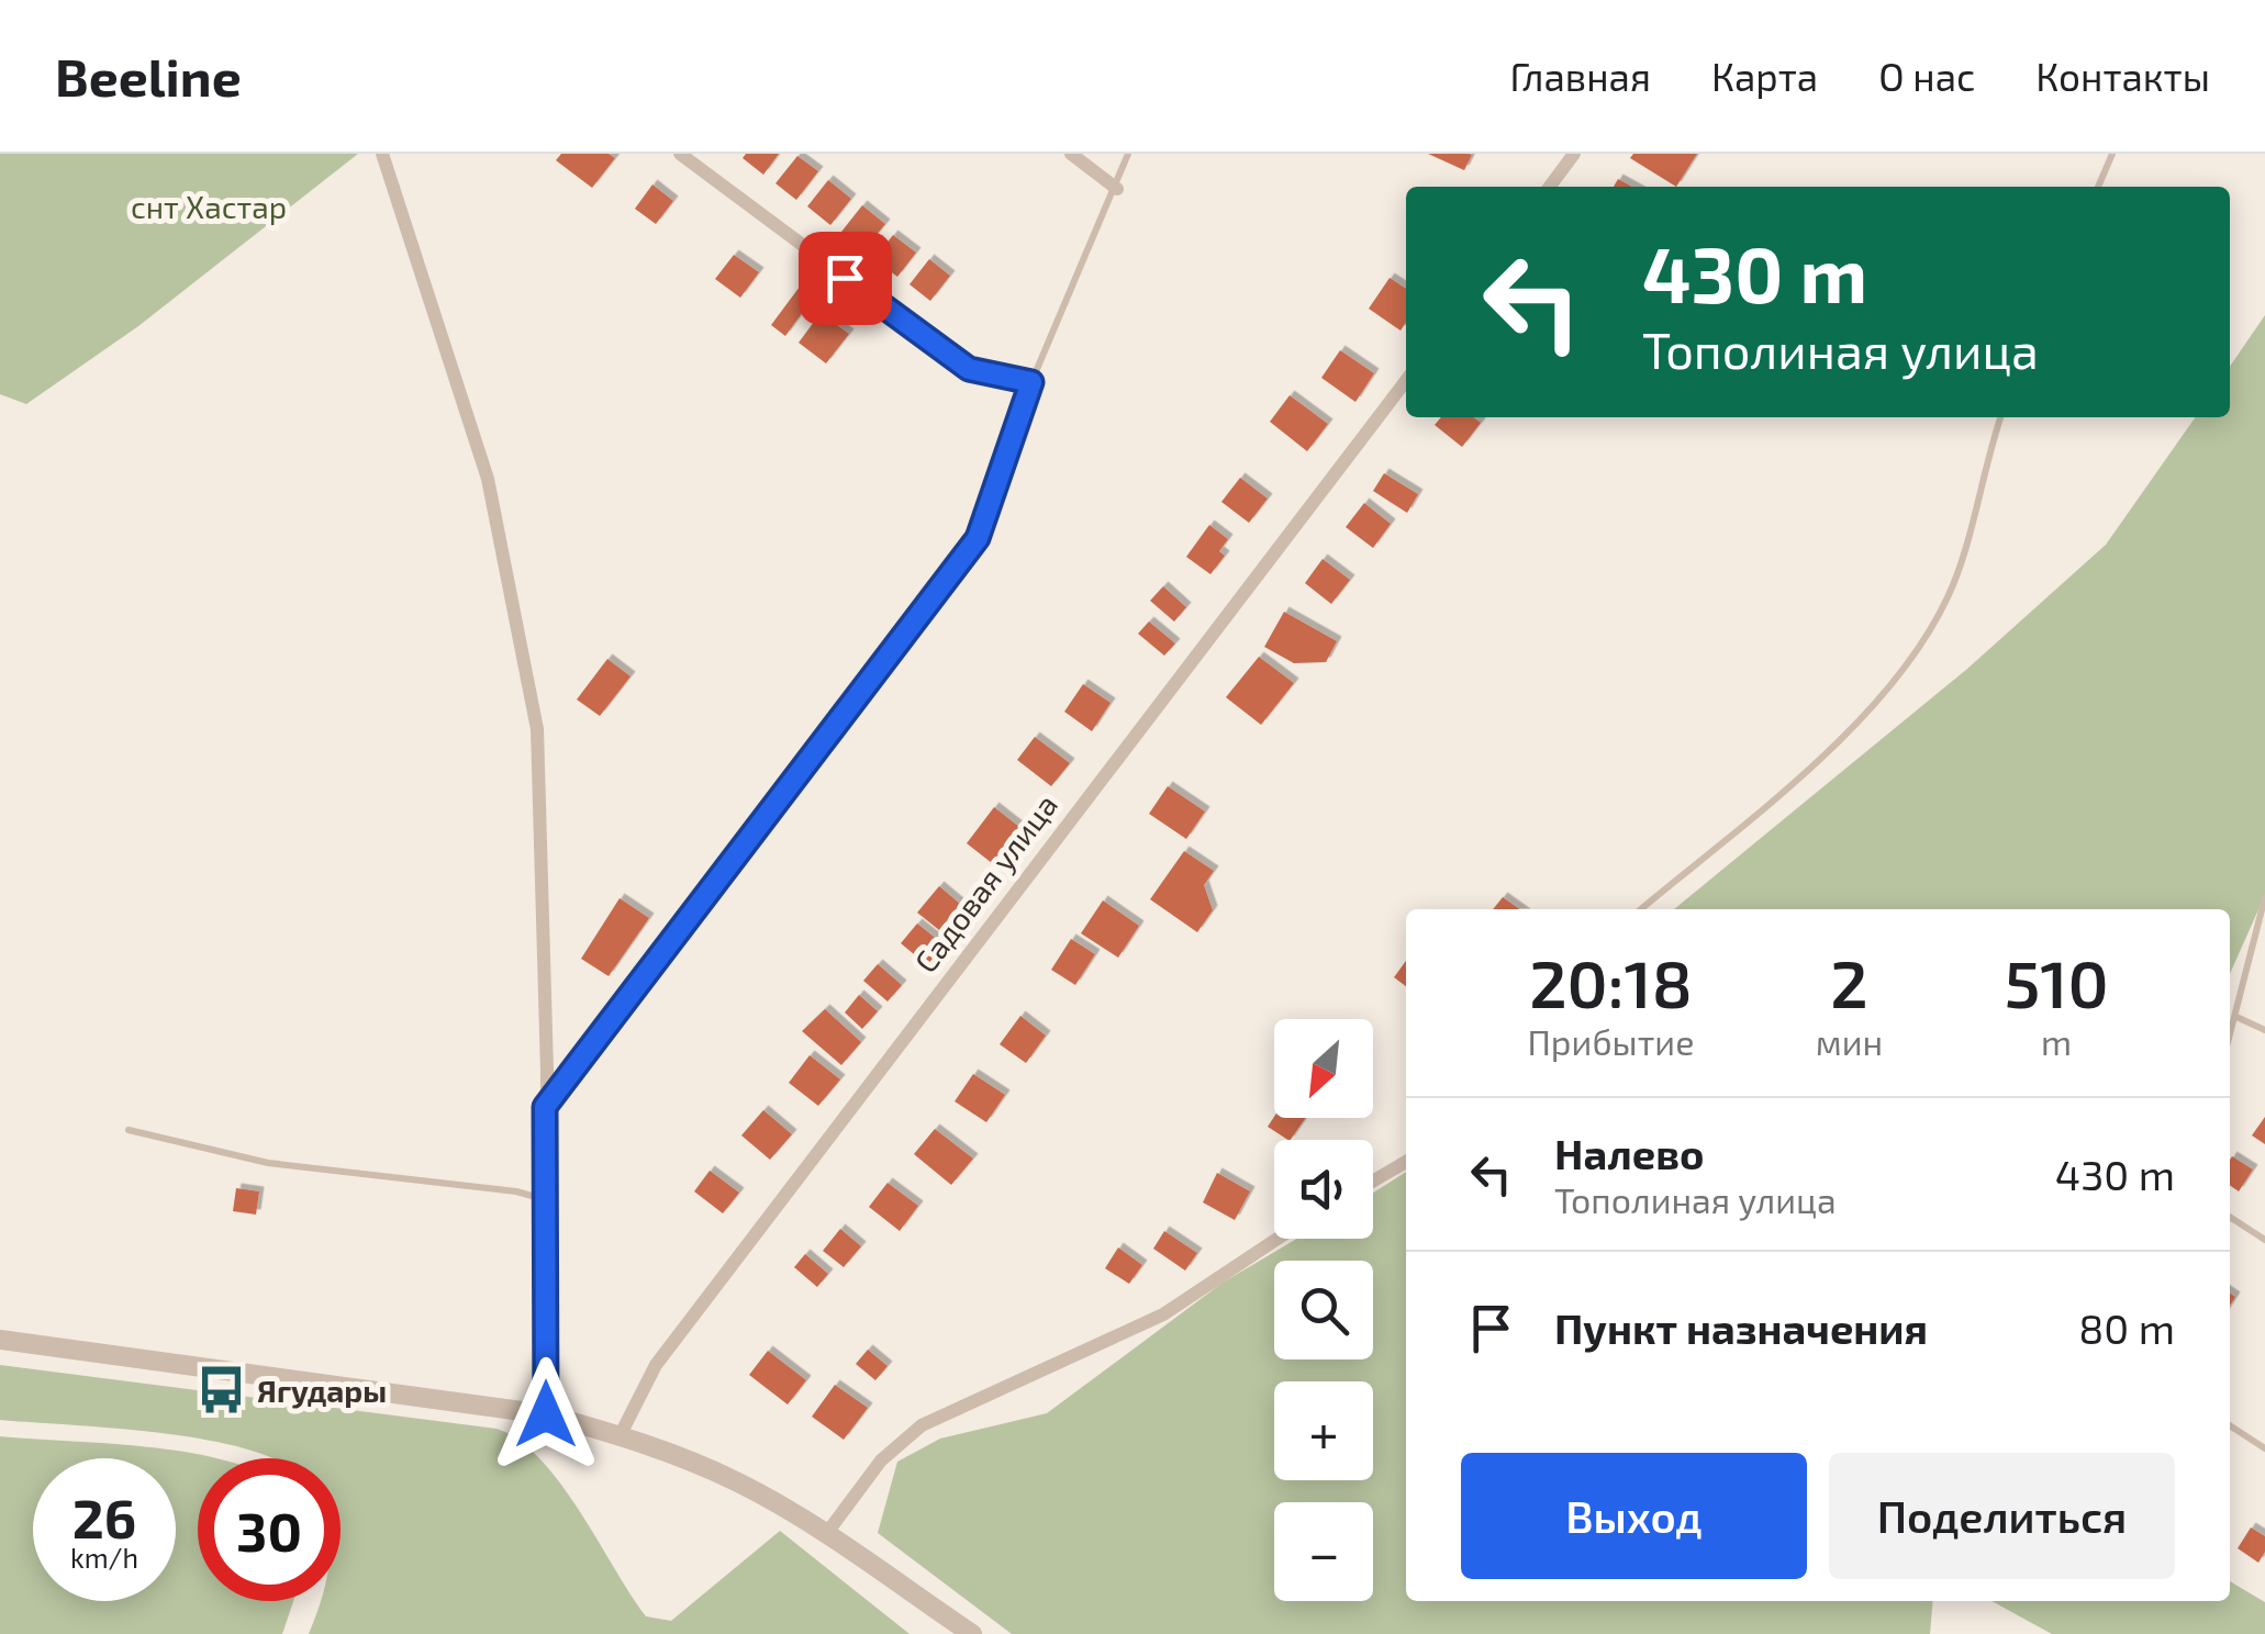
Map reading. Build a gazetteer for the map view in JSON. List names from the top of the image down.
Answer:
{
  "streets": {
    "street": ["Садовая улица"]
  },
  "parks": ["снт Хастар"],
  "places": {
    "bus stop": ["Ягудары"]
  },
  "north": "bottom left",
  "page": {
    "header": "Beeline",
    "nav": [
      "Главная",
      "Карта",
      "О нас",
      "Контакты"
    ],
    "turn": ["430 m", "Тополиная улица"],
    "eta": [
      "20:18",
      "Прибытие",
      "2",
      "мин",
      "510",
      "m"
    ],
    "map_buttons": ["+", "−"],
    "list": [
      {
        "name": "Налево",
        "note": "Тополиная улица",
        "value": "430 m"
      },
      {
        "name": "Пункт назначения",
        "value": "80 m"
      }
    ],
    "buttons": ["Выход", "Поделиться"],
    "speed": "26 km/h",
    "limit": "30"
  }
}
